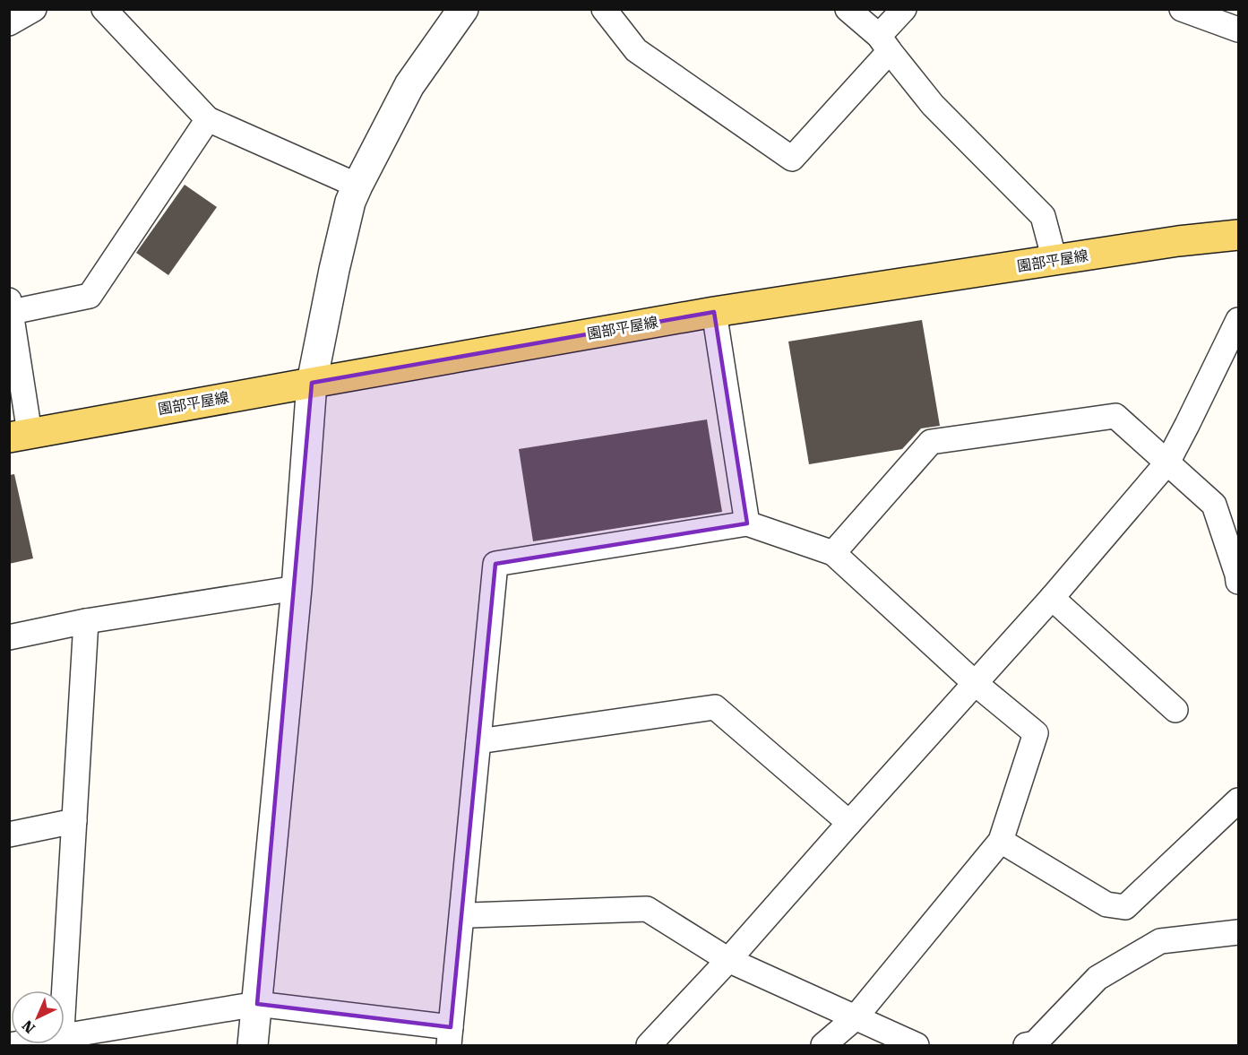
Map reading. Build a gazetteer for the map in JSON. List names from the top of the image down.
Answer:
{
  "streets": {
    "main road": ["園部平屋線"]
  },
  "north": "bottom left"
}
